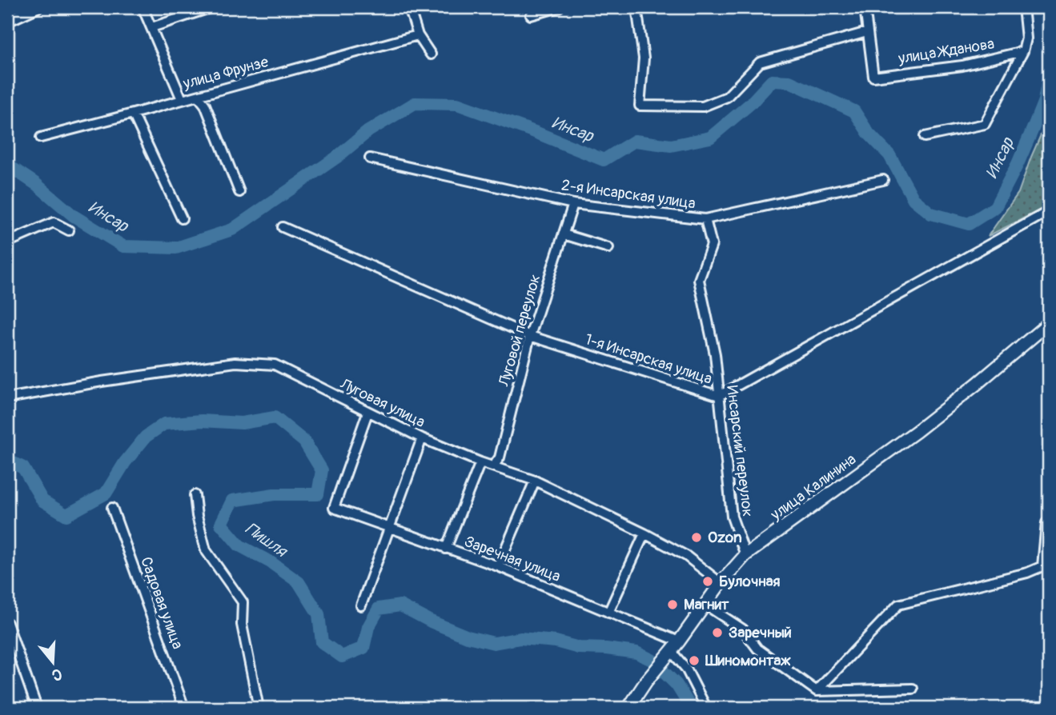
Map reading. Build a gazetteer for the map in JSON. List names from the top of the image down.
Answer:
{
  "streets": {
    "main road": ["улица Калинина"],
    "street": [
      "улица Жданова",
      "улица Фрунзе",
      "2-я Инсарская улица",
      "Луговой переулок",
      "1-я Инсарская улица",
      "Луговая улица",
      "Инсарский переулок",
      "Заречная улица",
      "Садовая улица"
    ]
  },
  "crossings": [
    ["2-я Инсарская улица", "Луговой переулок"],
    ["2-я Инсарская улица", "Инсарский переулок"],
    ["Луговой переулок", "1-я Инсарская улица"],
    ["Луговой переулок", "Луговая улица"],
    ["1-я Инсарская улица", "Инсарский переулок"],
    ["Луговая улица", "улица Калинина"],
    ["Луговая улица", "Заречная улица"],
    ["Инсарский переулок", "улица Калинина"],
    ["улица Калинина", "Заречная улица"]
  ],
  "water": ["Инсар", "Пишля"],
  "places": [
    "Ozon",
    "Булочная",
    "Магнит",
    "Заречный",
    "Шиномонтаж"
  ],
  "north": "bottom"
}
